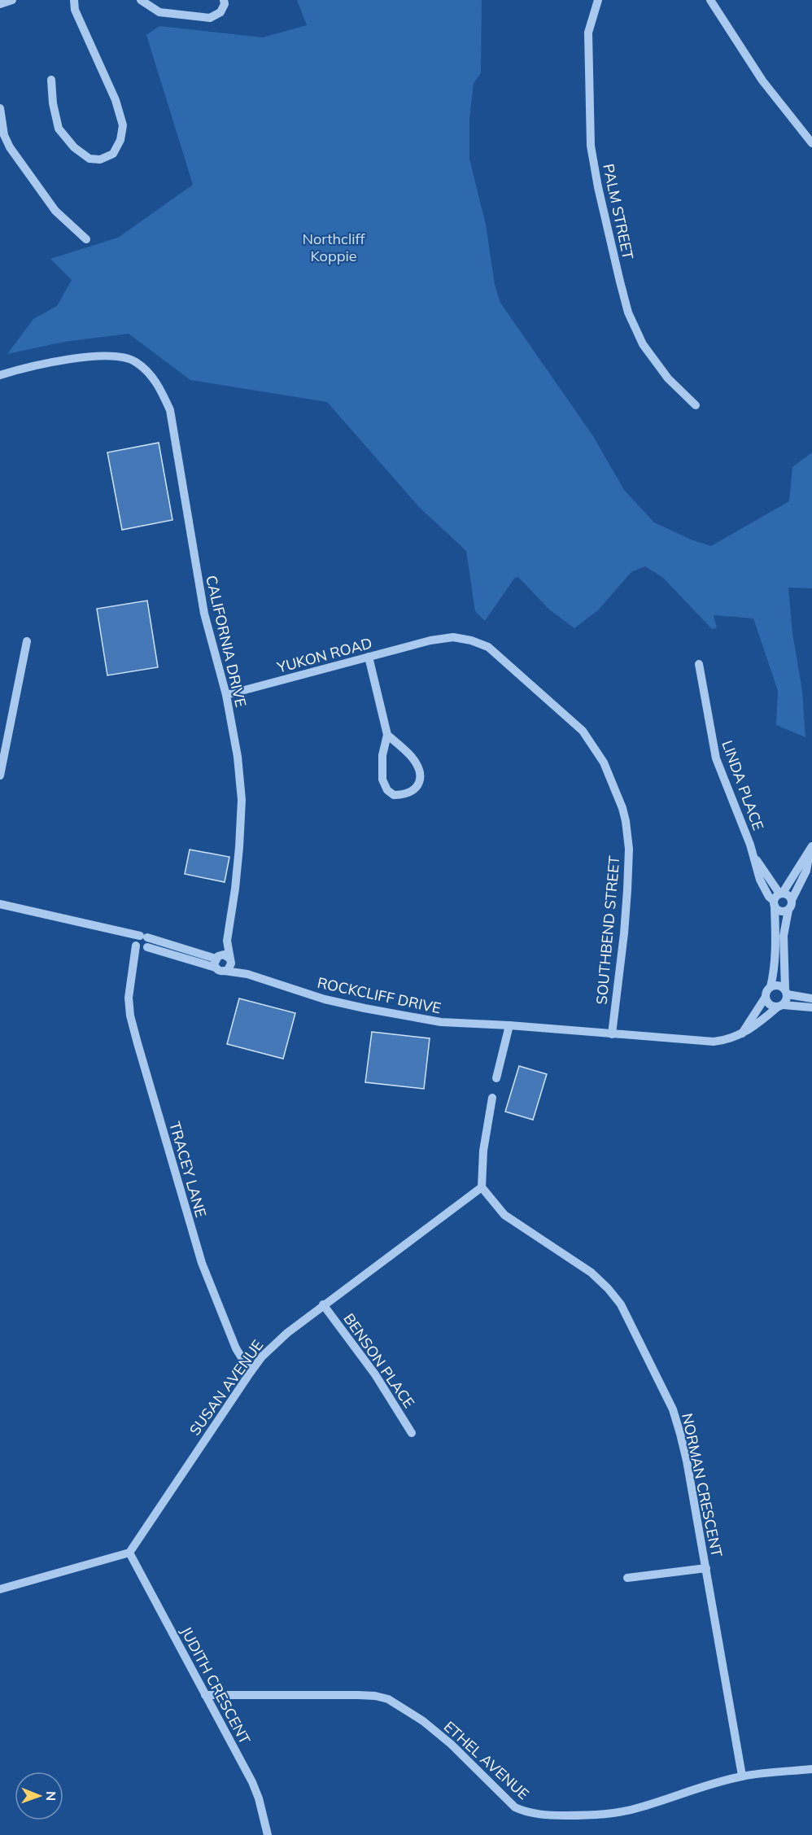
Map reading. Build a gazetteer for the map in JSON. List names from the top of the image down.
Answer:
{
  "streets": {
    "street": [
      "PALM STREET",
      "CALIFORNIA DRIVE",
      "YUKON ROAD",
      "LINDA PLACE",
      "SOUTHBEND STREET",
      "ROCKCLIFF DRIVE",
      "TRACEY LANE",
      "BENSON PLACE",
      "SUSAN AVENUE",
      "NORMAN CRESCENT",
      "JUDITH CRESCENT",
      "ETHEL AVENUE"
    ]
  },
  "crossings": [
    ["CALIFORNIA DRIVE", "YUKON ROAD"],
    ["CALIFORNIA DRIVE", "ROCKCLIFF DRIVE"],
    ["YUKON ROAD", "SOUTHBEND STREET"],
    ["SOUTHBEND STREET", "ROCKCLIFF DRIVE"],
    ["TRACEY LANE", "SUSAN AVENUE"],
    ["BENSON PLACE", "SUSAN AVENUE"],
    ["SUSAN AVENUE", "NORMAN CRESCENT"],
    ["SUSAN AVENUE", "JUDITH CRESCENT"],
    ["NORMAN CRESCENT", "ETHEL AVENUE"],
    ["JUDITH CRESCENT", "ETHEL AVENUE"]
  ],
  "parks": ["Northcliff Koppie"],
  "north": "right"
}
